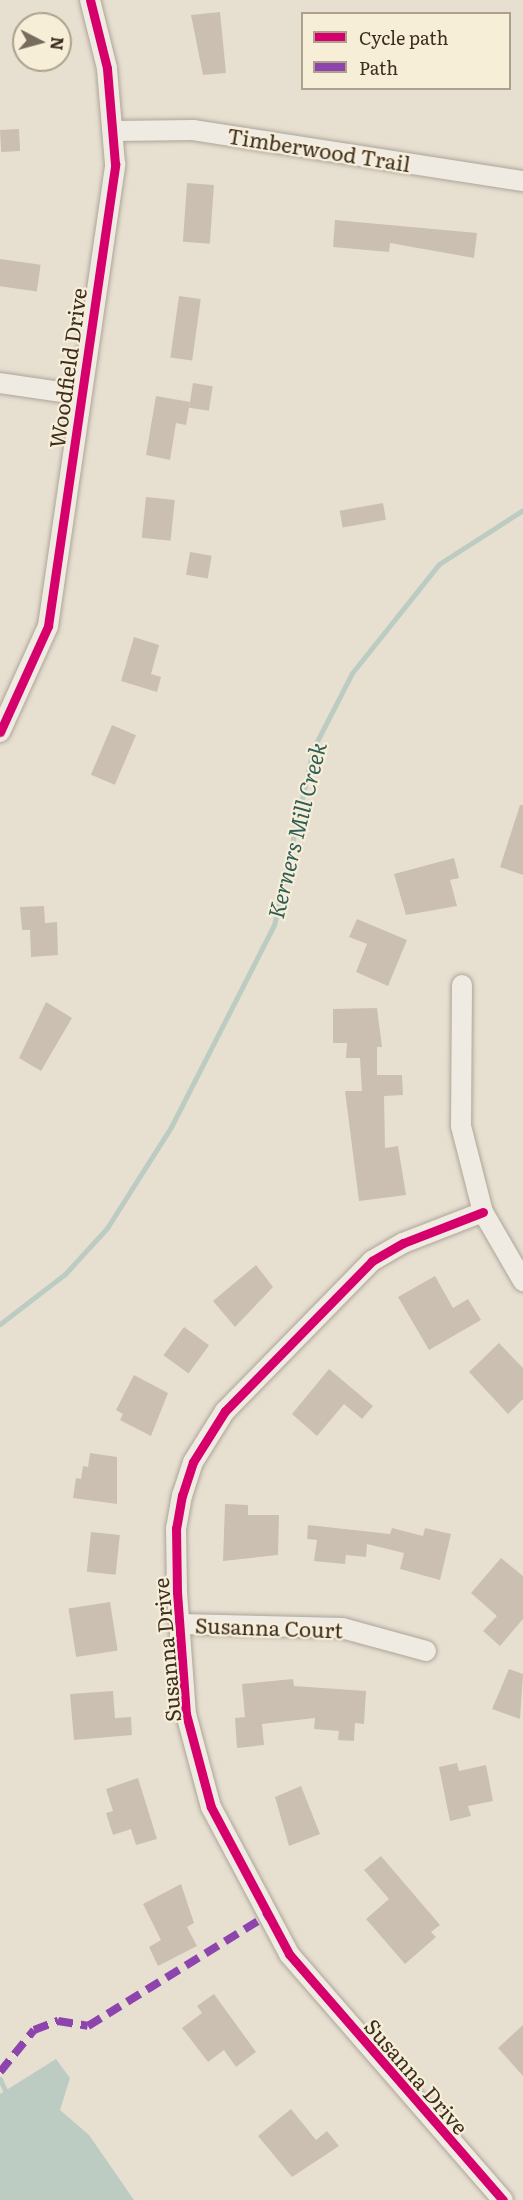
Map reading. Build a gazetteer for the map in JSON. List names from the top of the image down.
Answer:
{
  "streets": {
    "street": [
      "Timberwood Trail",
      "Woodfield Drive",
      "Susanna Court",
      "Susanna Drive"
    ]
  },
  "crossings": [
    ["Timberwood Trail", "Woodfield Drive"],
    ["Susanna Court", "Susanna Drive"]
  ],
  "water": ["Kerners Mill Creek"],
  "legend": ["Cycle path", "Path"],
  "north": "right"
}
